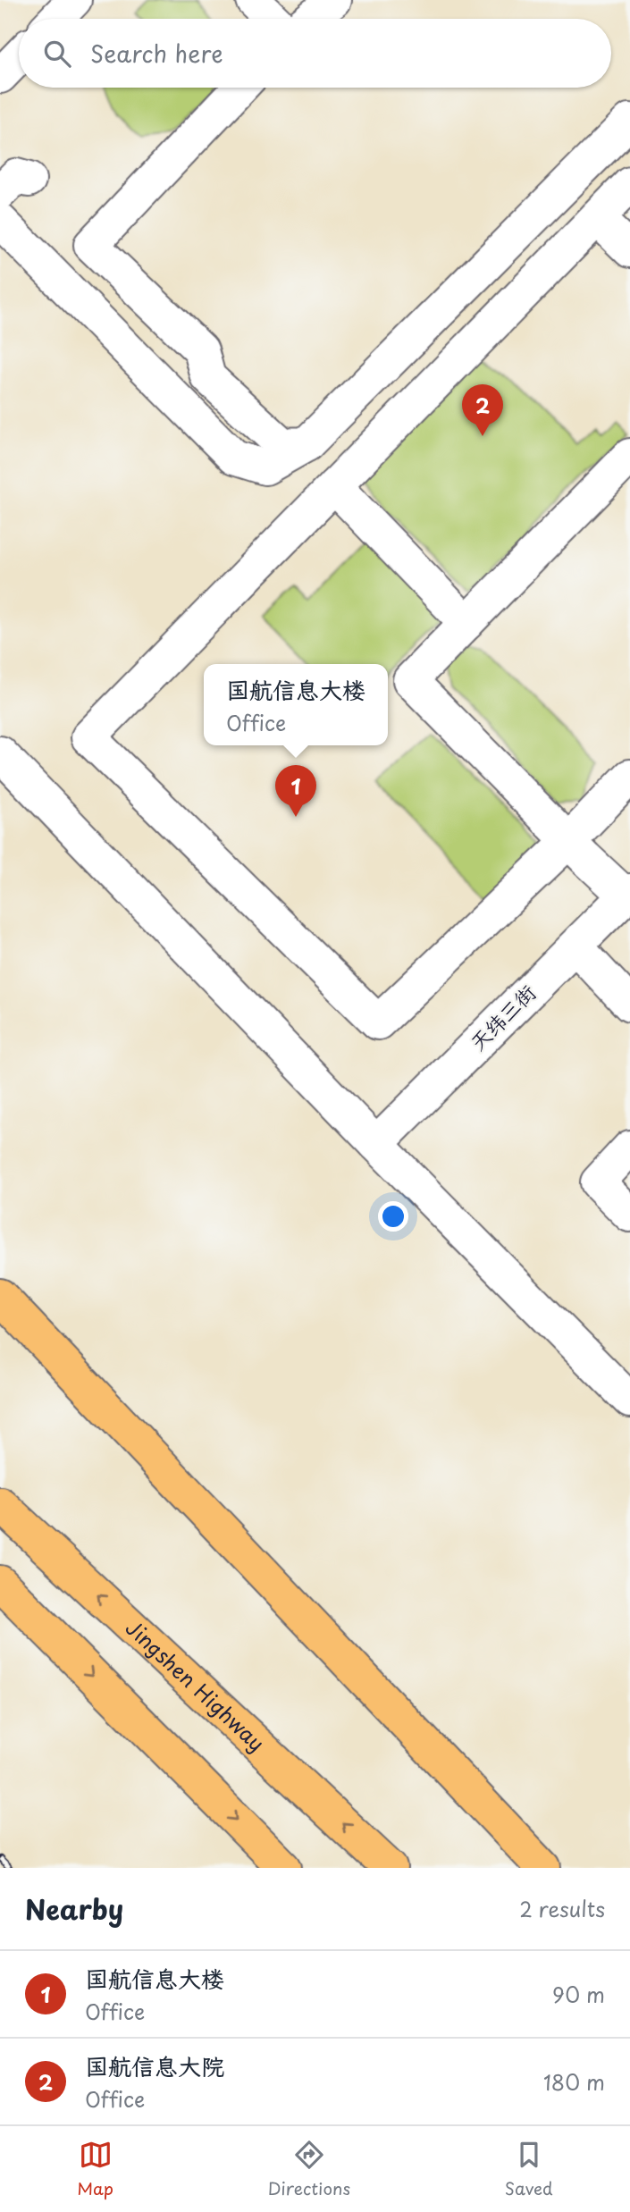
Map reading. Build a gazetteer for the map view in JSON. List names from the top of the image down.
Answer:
{
  "streets": {
    "main road": ["Jingshen Highway"],
    "street": ["天纬三街"]
  },
  "page": {
    "search": "Search here",
    "pins": ["2", "1"],
    "popup": ["国航信息大楼", "Office"],
    "heading": ["Nearby", "2 results"],
    "list": [
      {
        "mark": "1",
        "name": "国航信息大楼",
        "note": "Office",
        "value": "90 m"
      },
      {
        "mark": "2",
        "name": "国航信息大院",
        "note": "Office",
        "value": "180 m"
      }
    ],
    "nav": ["Map", "Directions", "Saved"]
  }
}
